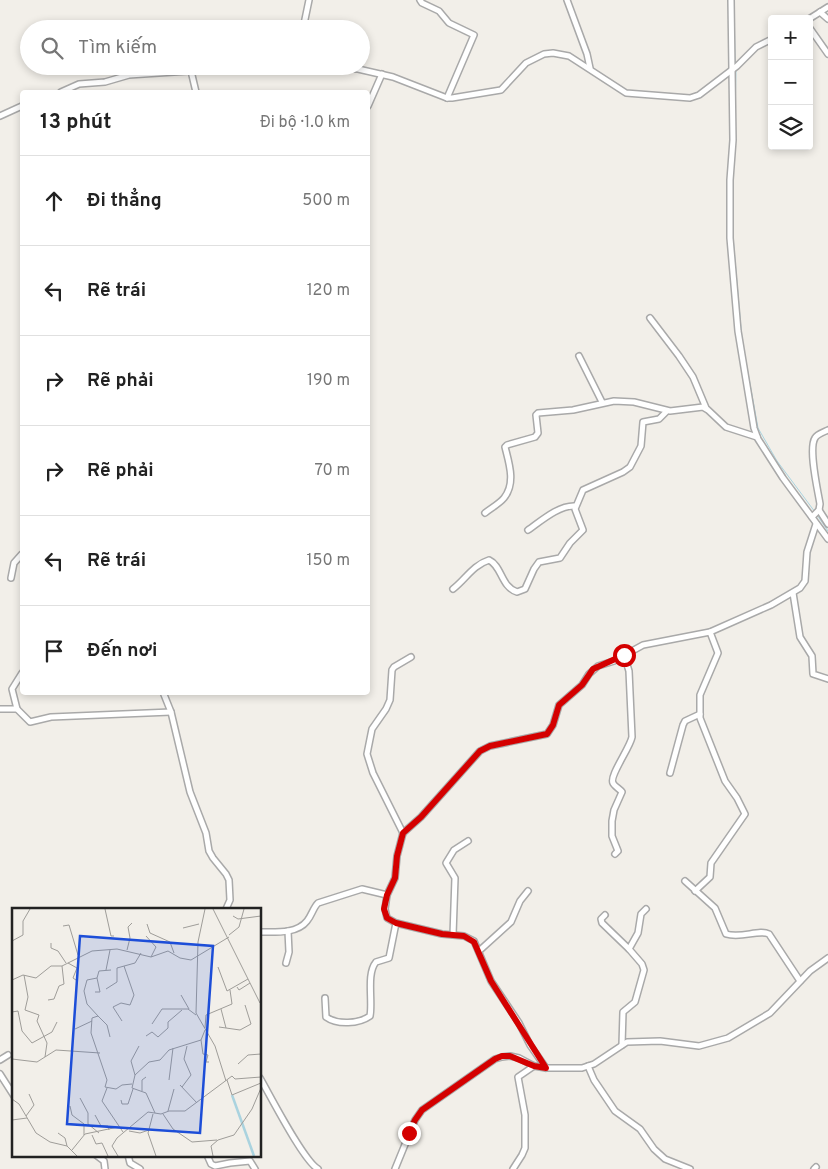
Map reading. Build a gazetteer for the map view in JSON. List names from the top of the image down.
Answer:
{
  "page": {
    "map_buttons": ["+", "−"],
    "search": "Tìm kiếm",
    "heading": ["13 phút", "Đi bộ · 1.0 km"],
    "list": [
      ["Đi thẳng", "500 m"],
      ["Rẽ trái", "120 m"],
      ["Rẽ phải", "190 m"],
      ["Rẽ phải", "70 m"],
      ["Rẽ trái", "150 m"],
      "Đến nơi"
    ]
  }
}
